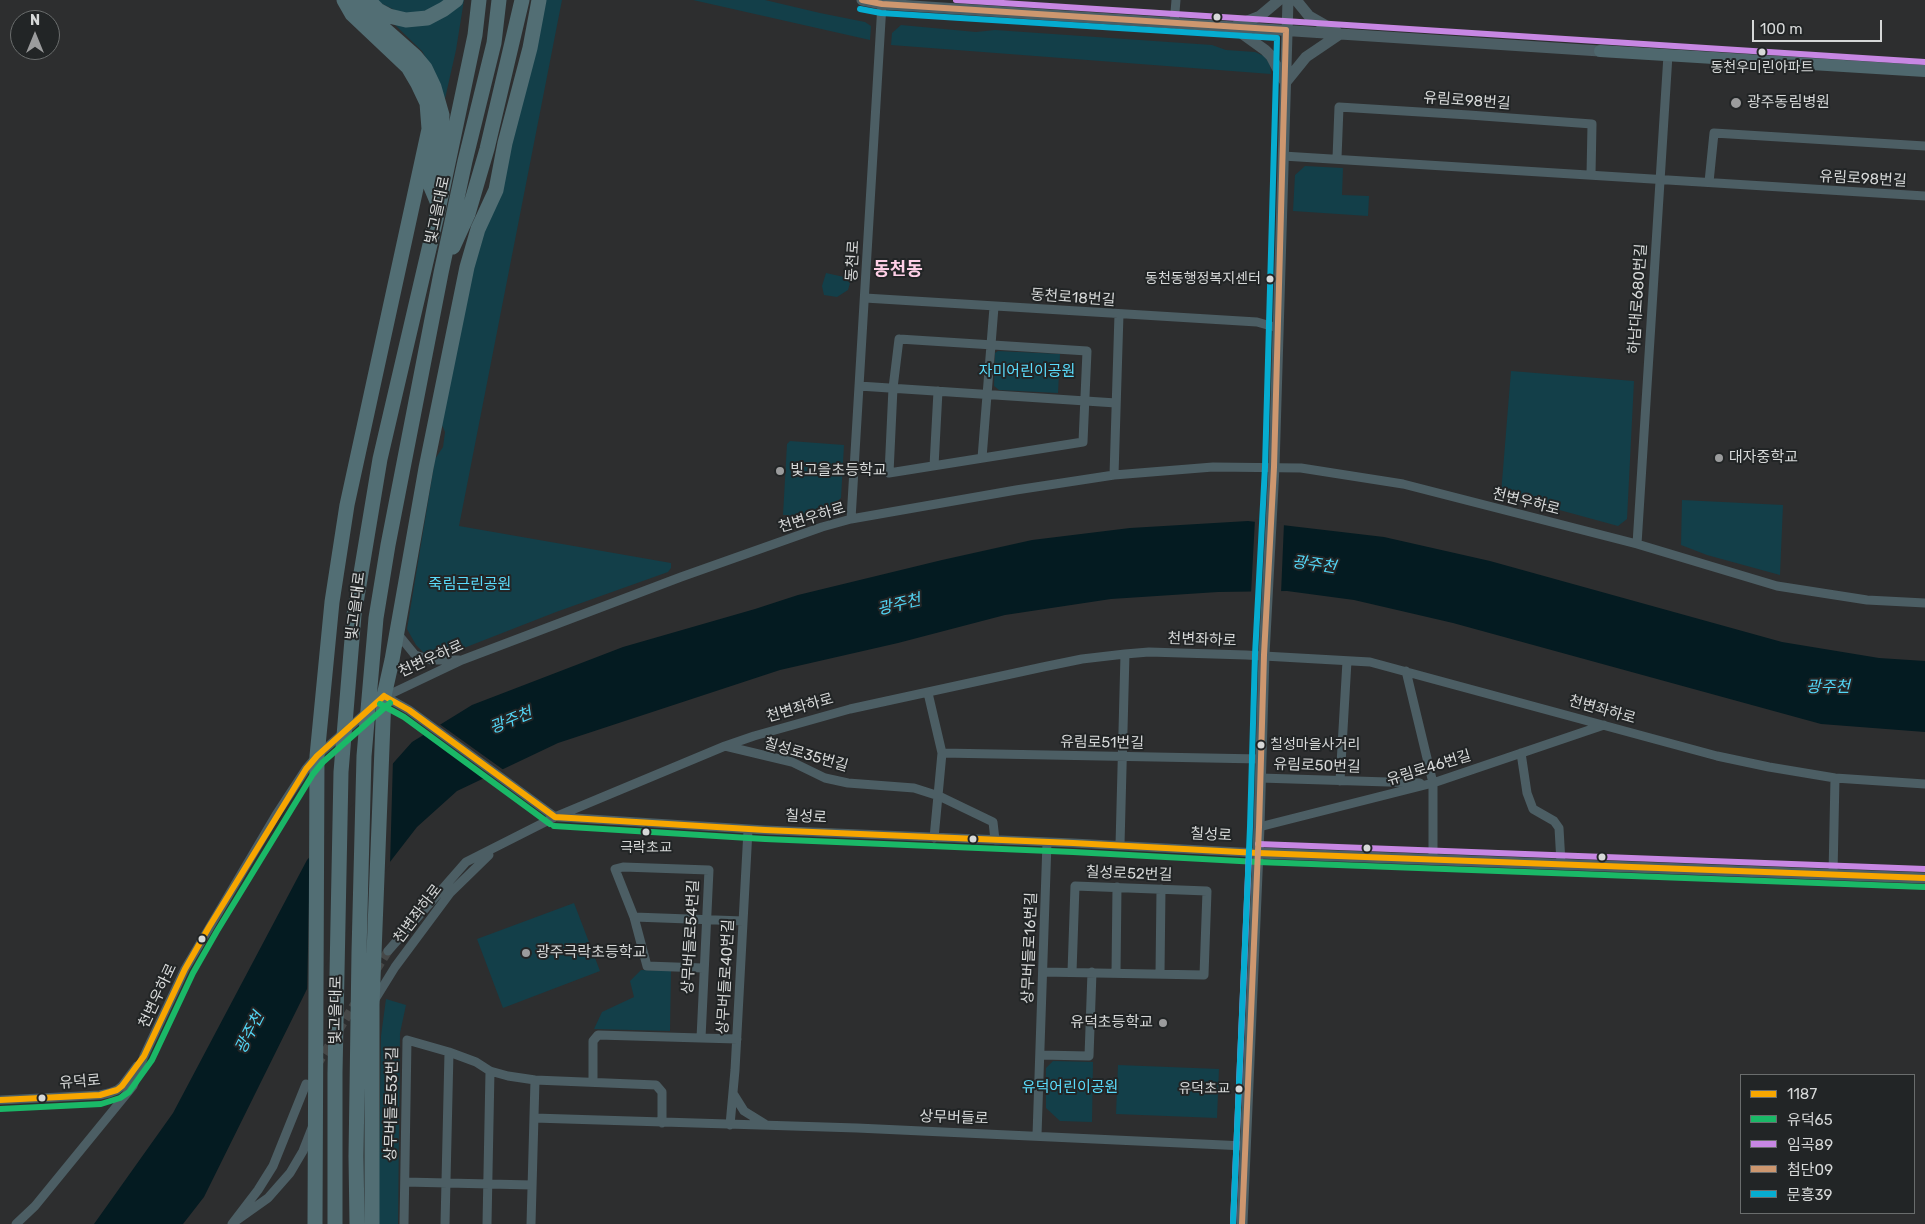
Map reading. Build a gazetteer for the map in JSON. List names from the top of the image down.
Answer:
{
  "streets": {
    "highway": ["빛고을대로"],
    "street": [
      "유림로98번길",
      "동천로",
      "동천로18번길",
      "하남대로680번길",
      "천변우하로",
      "천변좌하로",
      "유림로51번길",
      "칠성로35번길",
      "유림로50번길",
      "유림로46번길",
      "칠성로",
      "칠성로52번길",
      "상무버들로54번길",
      "상무버들로16번길",
      "상무버들로40번길",
      "유덕로",
      "상무버들로53번길",
      "상무버들로"
    ]
  },
  "crossings": [
    ["유림로98번길", "하남대로680번길"],
    ["동천로", "동천로18번길"],
    ["동천로", "천변우하로"],
    ["하남대로680번길", "천변우하로"],
    ["천변우하로", "유덕로"],
    ["천변좌하로", "칠성로35번길"],
    ["천변좌하로", "유림로46번길"],
    ["천변좌하로", "칠성로"],
    ["칠성로35번길", "칠성로"],
    ["유림로50번길", "유림로46번길"],
    ["칠성로", "상무버들로16번길"],
    ["칠성로", "상무버들로40번길"],
    ["상무버들로16번길", "상무버들로"],
    ["상무버들로40번길", "상무버들로"]
  ],
  "districts": ["동천동"],
  "water": ["광주천"],
  "parks": ["자미어린이공원", "죽림근린공원", "유덕어린이공원"],
  "places": [
    "동천우미린아파트",
    "광주동림병원",
    "동천동행정복지센터",
    "대자중학교",
    "빛고을초등학교",
    "칠성마을사거리",
    "극락초교",
    "광주극락초등학교",
    "유덕초등학교",
    "유덕초교"
  ],
  "lines": [
    "transit line 임곡89",
    "transit line 첨단09",
    "transit line 문흥39",
    "transit line 1187",
    "transit line 유덕65"
  ],
  "legend": [
    "1187",
    "유덕65",
    "임곡89",
    "첨단09",
    "문흥39"
  ],
  "scale_bar": "100 m",
  "north": "top"
}
